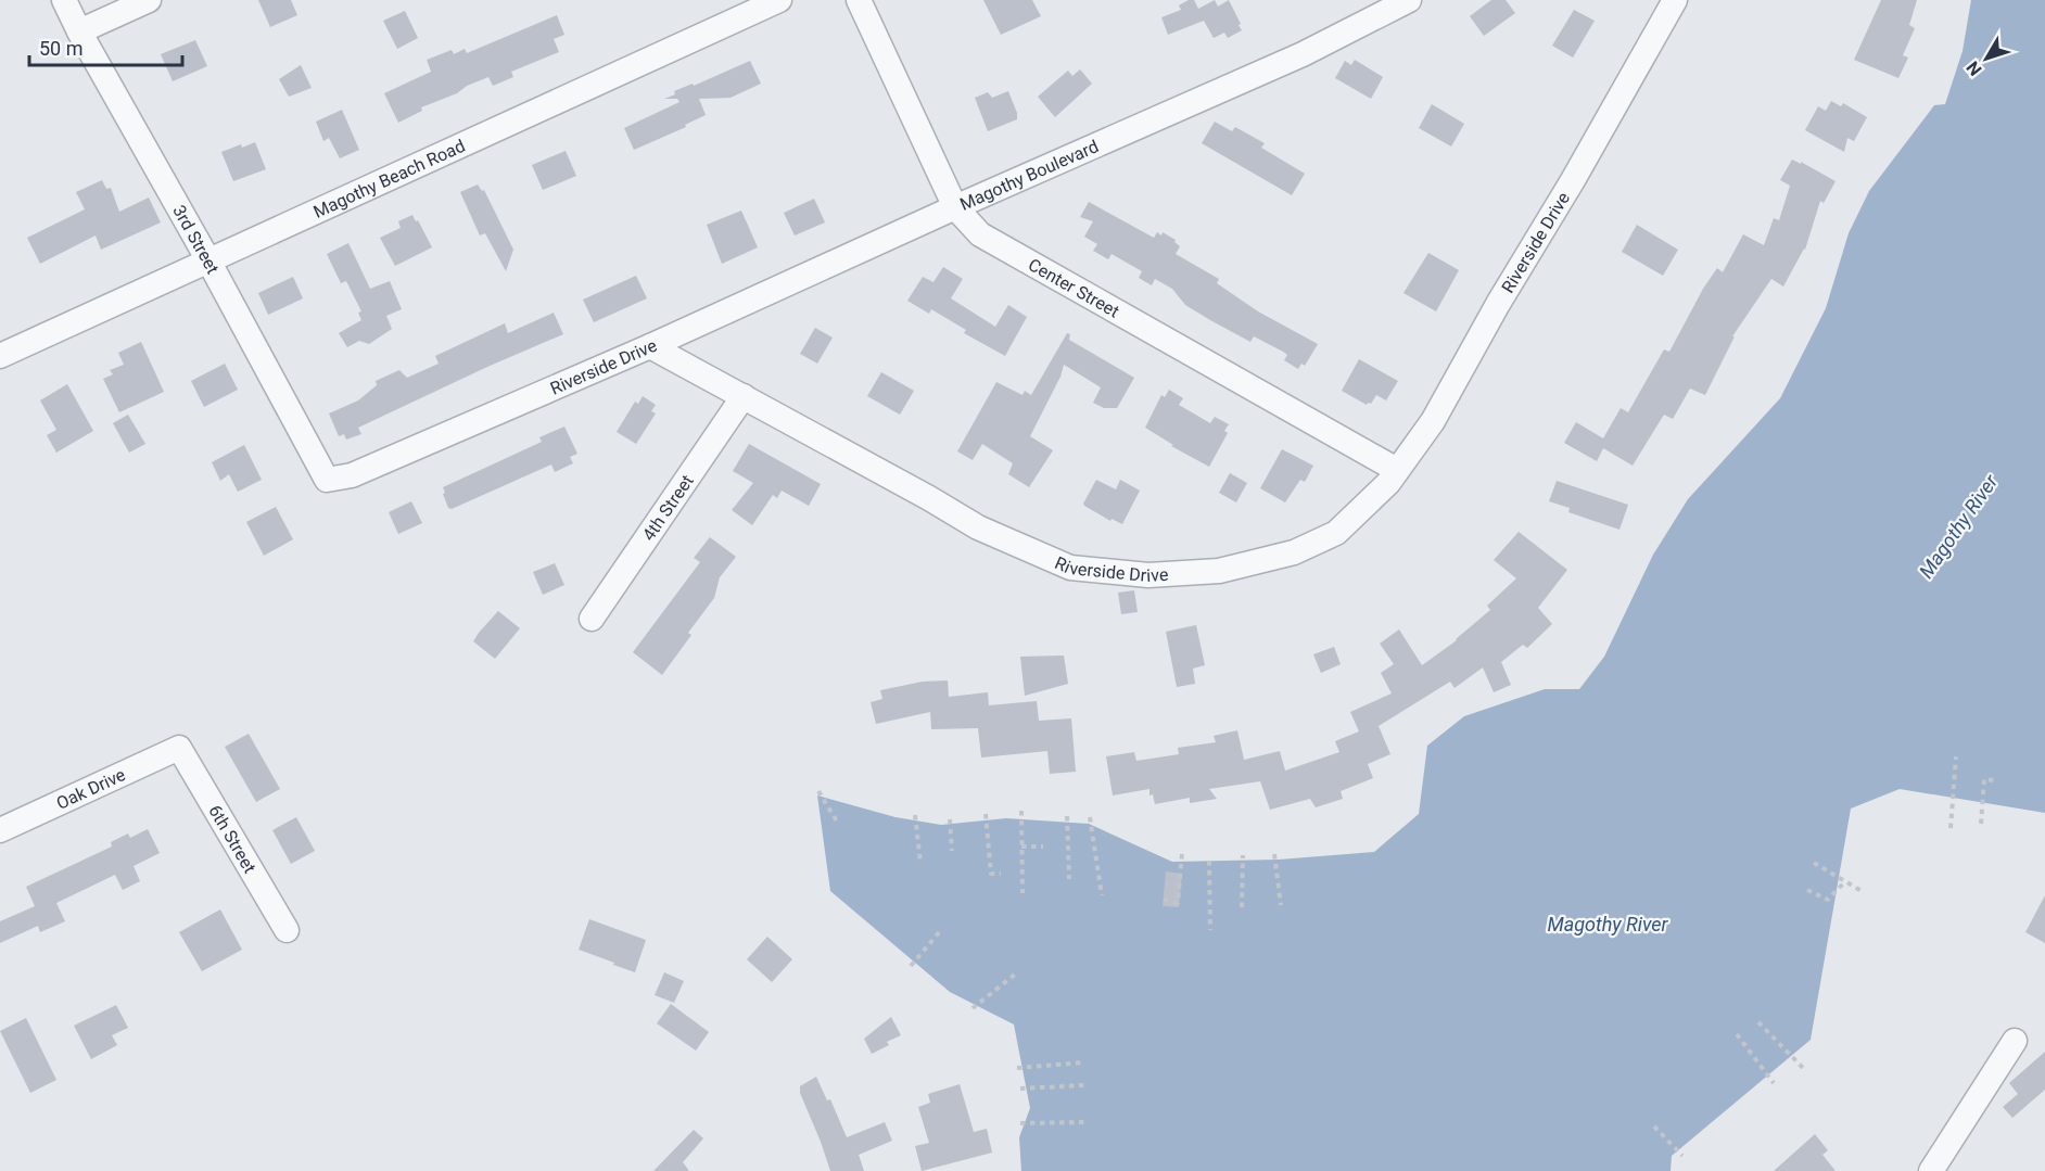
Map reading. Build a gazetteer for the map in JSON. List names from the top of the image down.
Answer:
{
  "streets": {
    "street": [
      "Magothy Boulevard",
      "Magothy Beach Road",
      "3rd Street",
      "Riverside Drive",
      "Center Street",
      "4th Street",
      "Oak Drive",
      "6th Street"
    ]
  },
  "crossings": [
    ["Magothy Boulevard", "Riverside Drive"],
    ["Magothy Boulevard", "Center Street"],
    ["Magothy Beach Road", "3rd Street"],
    ["3rd Street", "Riverside Drive"],
    ["Riverside Drive", "Center Street"],
    ["Riverside Drive", "4th Street"],
    ["Oak Drive", "6th Street"]
  ],
  "water": ["Magothy River"],
  "scale_bar": "50 m",
  "north": "bottom left"
}
